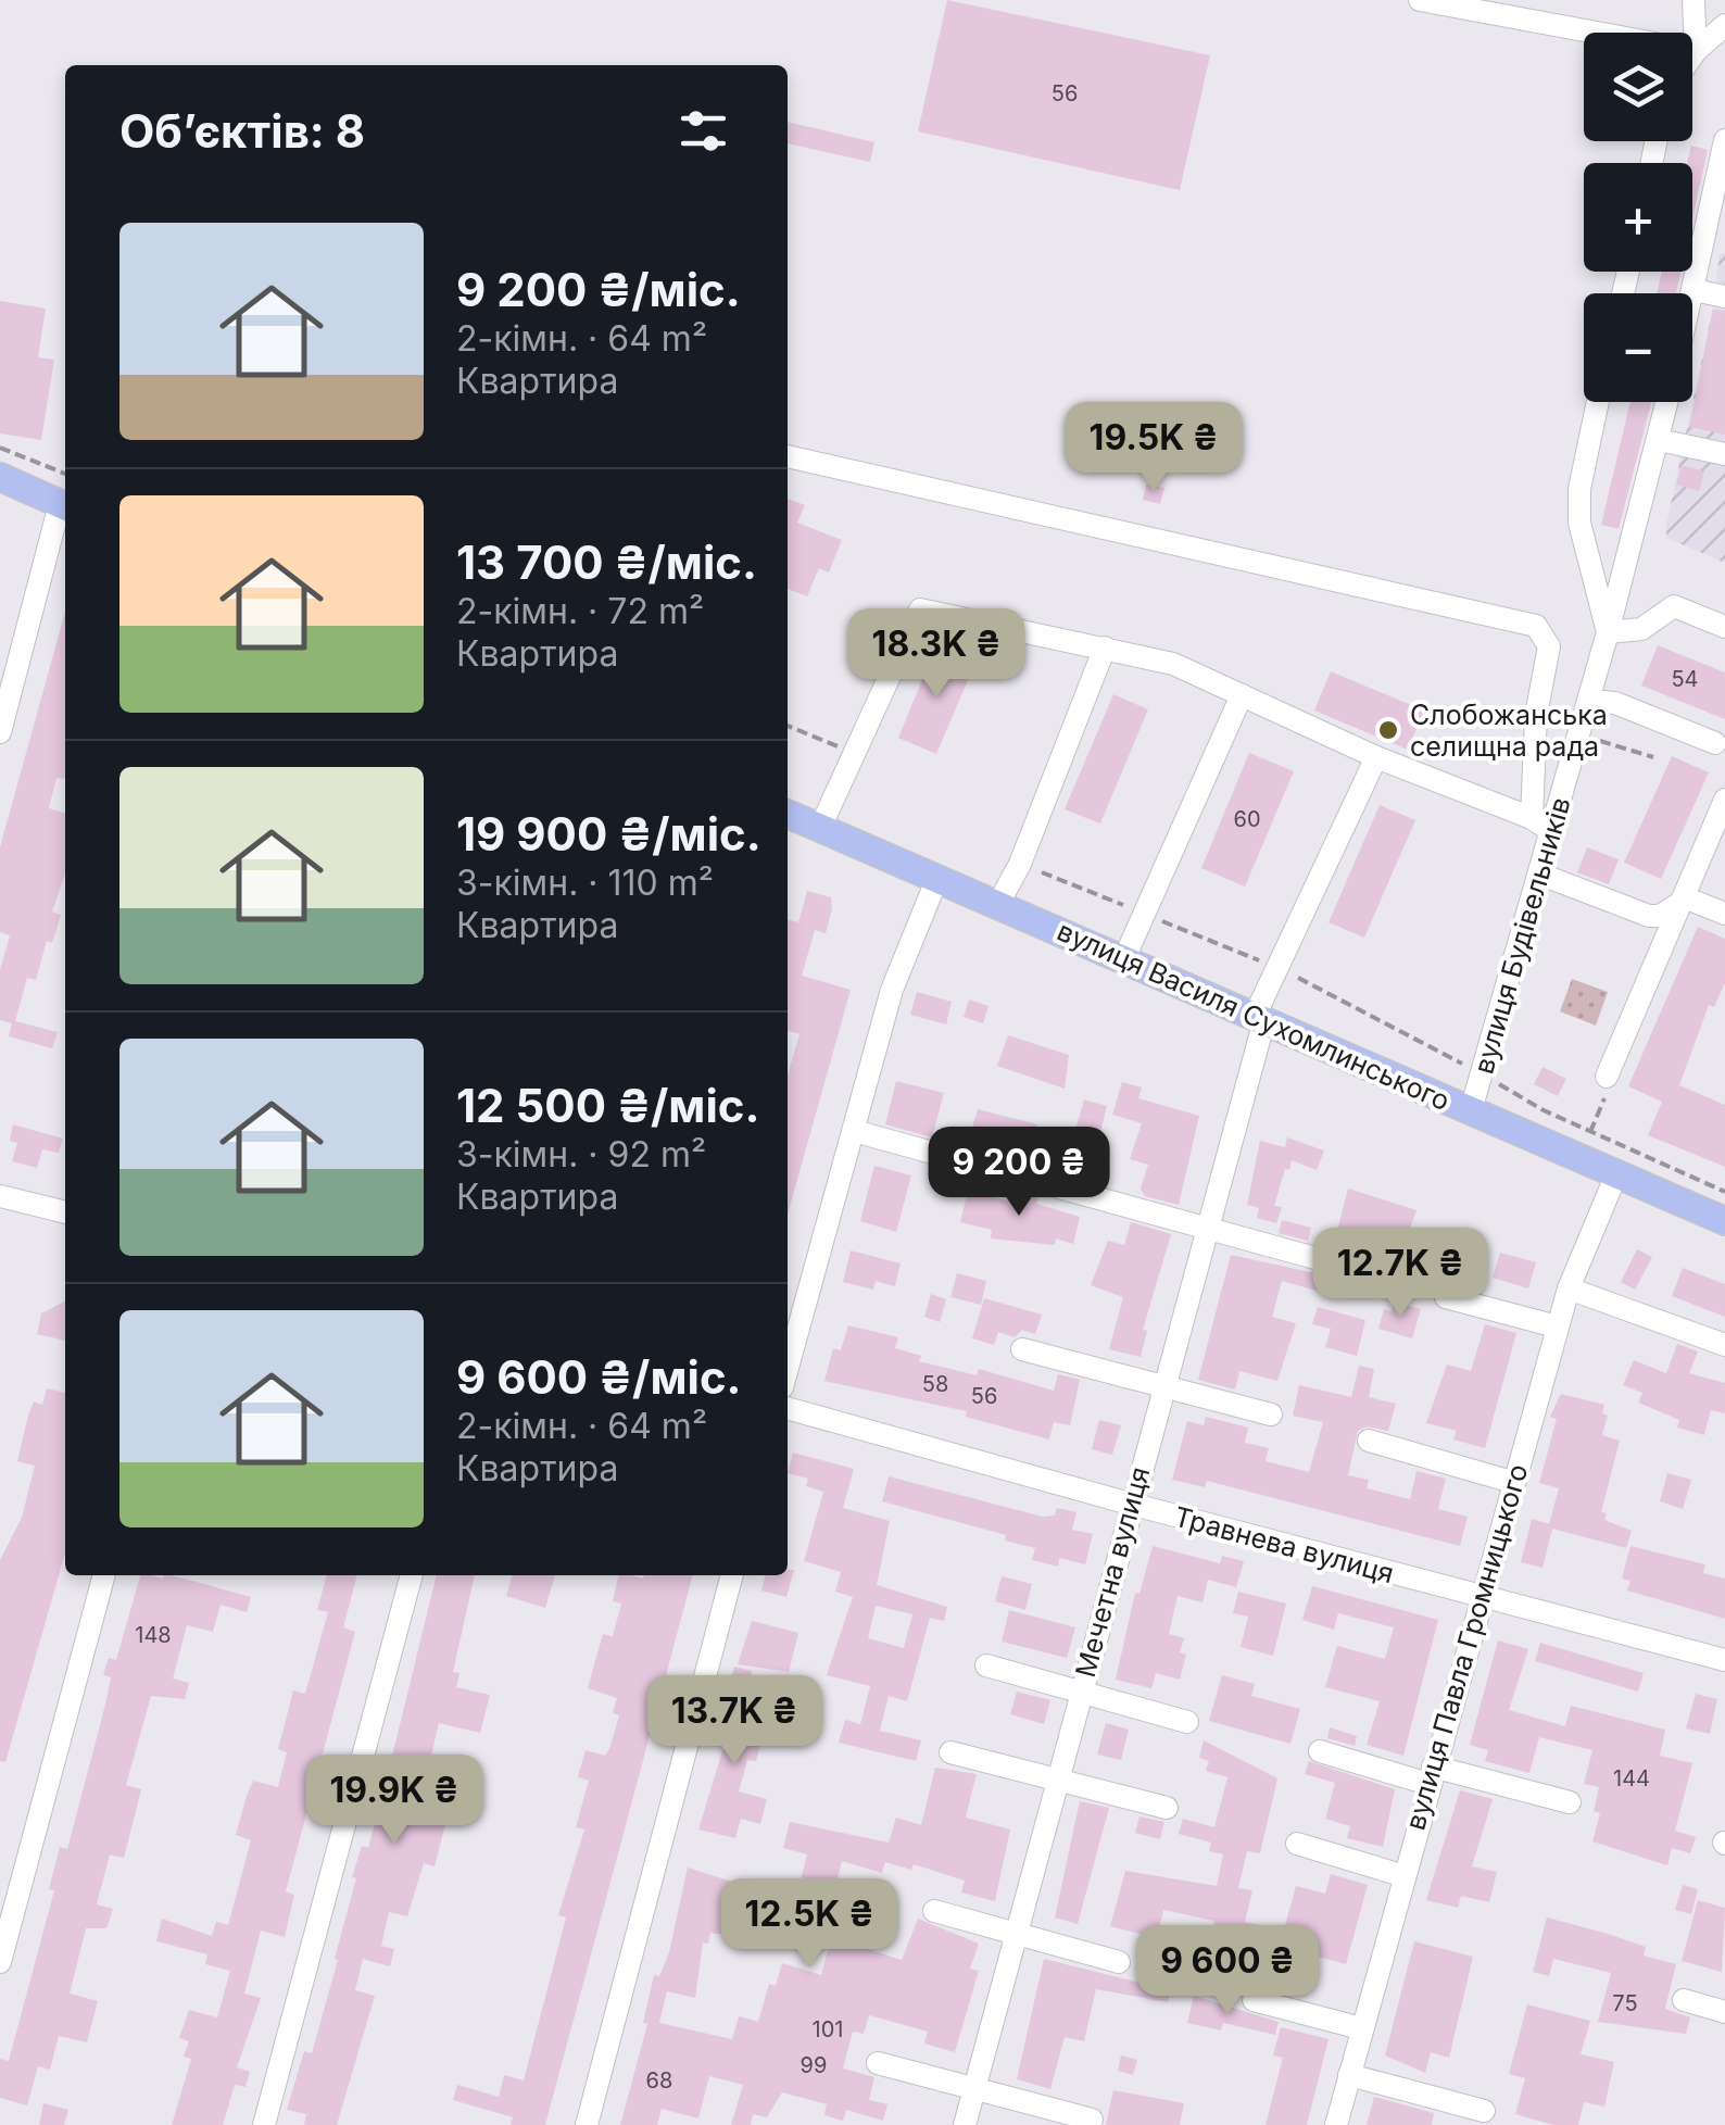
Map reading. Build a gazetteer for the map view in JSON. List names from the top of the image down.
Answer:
{
  "streets": {
    "main road": ["вулиця Василя Сухомлинського"],
    "street": [
      "вулиця Будівельників",
      "Травнева вулиця",
      "Мечетна вулиця",
      "вулиця Павла Громницького"
    ]
  },
  "crossings": [
    ["вулиця Будівельників", "вулиця Василя Сухомлинського"],
    ["вулиця Василя Сухомлинського", "Мечетна вулиця"],
    ["вулиця Василя Сухомлинського", "вулиця Павла Громницького"],
    ["Травнева вулиця", "Мечетна вулиця"],
    ["Травнева вулиця", "вулиця Павла Громницького"]
  ],
  "places": ["Слобожанська селищна рада"],
  "house_numbers": [
    "56",
    "54",
    "60",
    "58",
    "56",
    "148",
    "144",
    "75",
    "101",
    "99",
    "68"
  ],
  "page": {
    "map_buttons": ["+", "−"],
    "heading": "Об’єктів: 8",
    "list": [
      {
        "name": "9 200 ₴/міс.",
        "note": "2-кімн. · 64 m² · Квартира"
      },
      {
        "name": "13 700 ₴/міс.",
        "note": "2-кімн. · 72 m² · Квартира"
      },
      {
        "name": "19 900 ₴/міс.",
        "note": "3-кімн. · 110 m² · Квартира"
      },
      {
        "name": "12 500 ₴/міс.",
        "note": "3-кімн. · 92 m² · Квартира"
      },
      {
        "name": "9 600 ₴/міс.",
        "note": "2-кімн. · 64 m² · Квартира"
      }
    ],
    "price": [
      "19.5K ₴",
      "18.3K ₴",
      "9 200 ₴",
      "12.7K ₴",
      "13.7K ₴",
      "19.9K ₴",
      "12.5K ₴",
      "9 600 ₴"
    ]
  }
}
